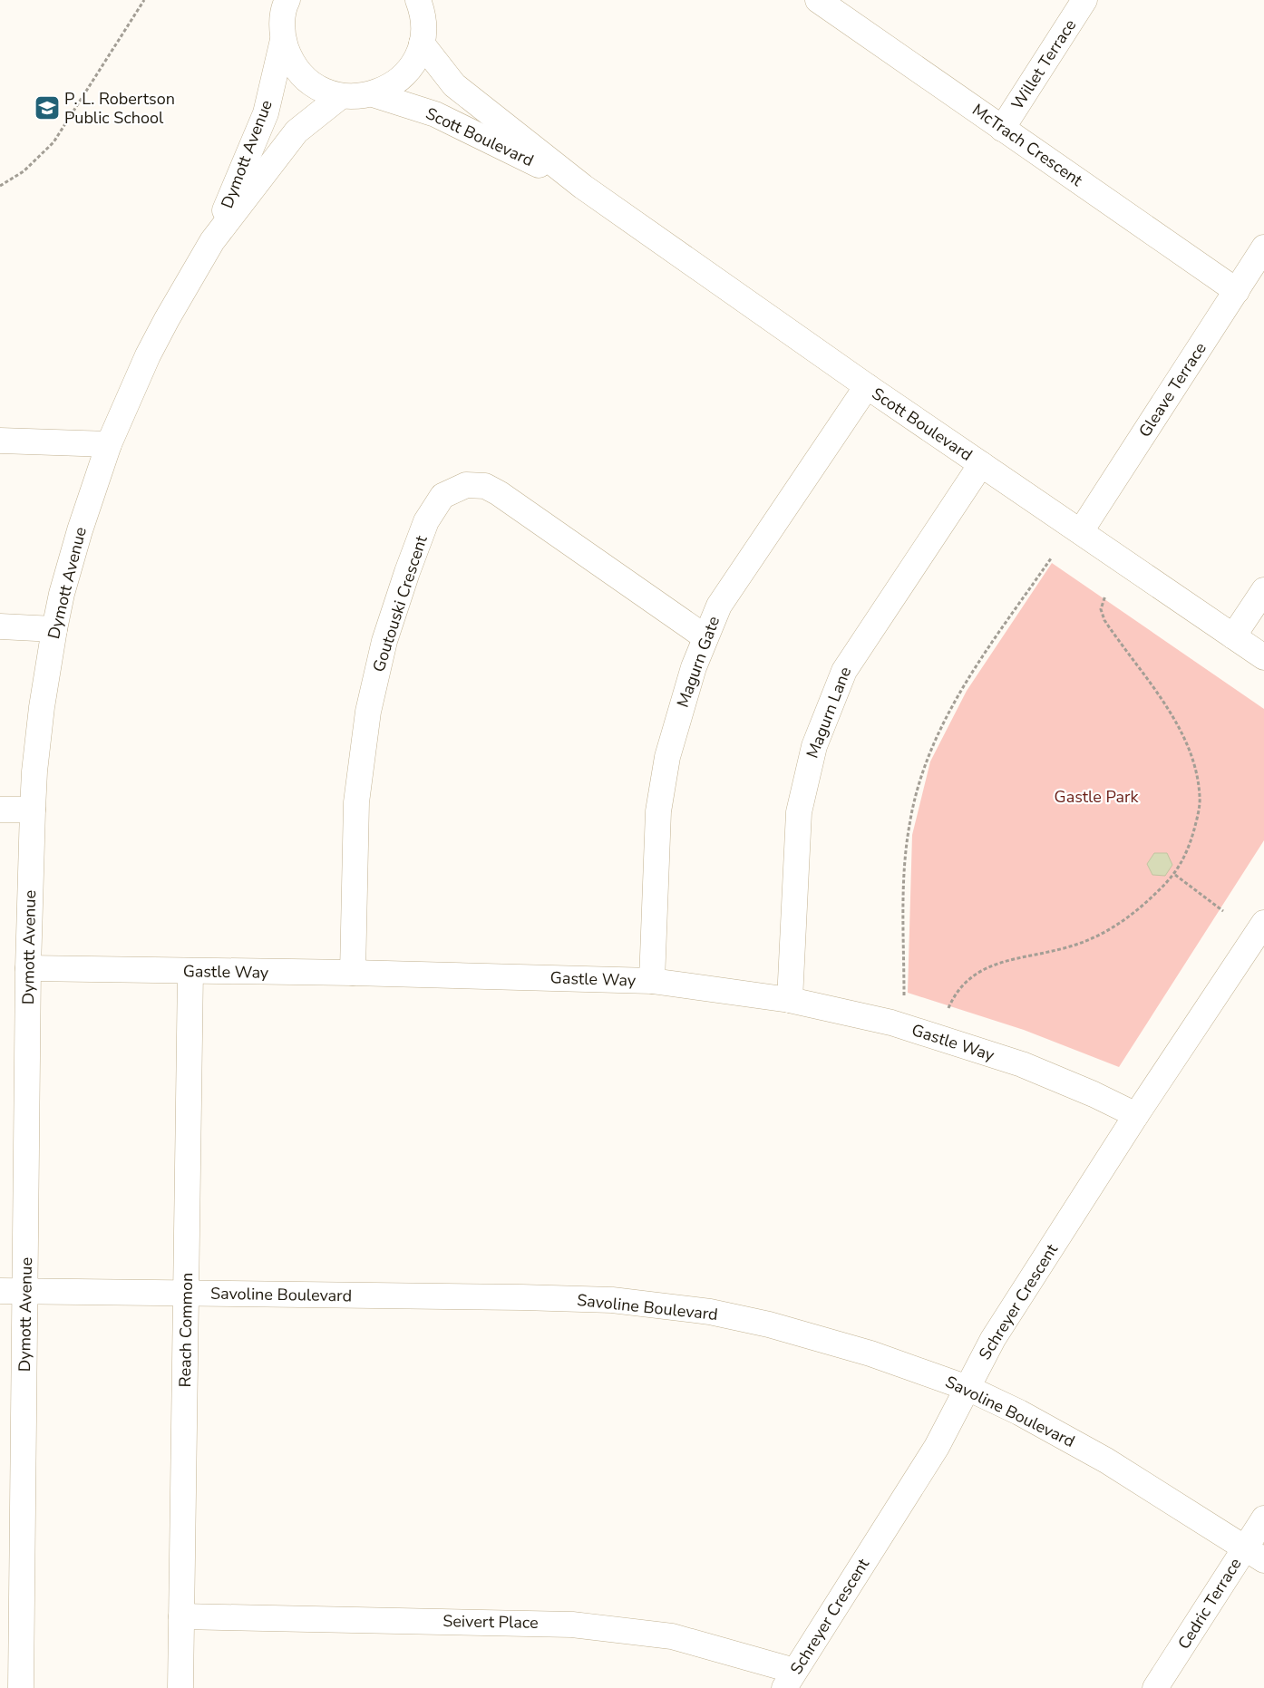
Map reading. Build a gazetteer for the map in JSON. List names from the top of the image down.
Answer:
{
  "streets": {
    "street": [
      "Willet Terrace",
      "Scott Boulevard",
      "McTrach Crescent",
      "Dymott Avenue",
      "Gleave Terrace",
      "Goutouski Crescent",
      "Magurn Gate",
      "Magurn Lane",
      "Gastle Way",
      "Savoline Boulevard",
      "Schreyer Crescent",
      "Reach Common",
      "Cedric Terrace",
      "Seivert Place"
    ]
  },
  "crossings": [
    ["Willet Terrace", "McTrach Crescent"],
    ["Scott Boulevard", "Gleave Terrace"],
    ["Scott Boulevard", "Magurn Gate"],
    ["Scott Boulevard", "Magurn Lane"],
    ["McTrach Crescent", "Gleave Terrace"],
    ["Dymott Avenue", "Gastle Way"],
    ["Dymott Avenue", "Savoline Boulevard"],
    ["Goutouski Crescent", "Magurn Gate"],
    ["Goutouski Crescent", "Gastle Way"],
    ["Magurn Gate", "Gastle Way"],
    ["Magurn Lane", "Gastle Way"],
    ["Gastle Way", "Schreyer Crescent"],
    ["Gastle Way", "Reach Common"],
    ["Savoline Boulevard", "Schreyer Crescent"],
    ["Savoline Boulevard", "Reach Common"],
    ["Savoline Boulevard", "Cedric Terrace"],
    ["Schreyer Crescent", "Seivert Place"],
    ["Reach Common", "Seivert Place"]
  ],
  "parks": ["Gastle Park"],
  "places": {
    "school or university": ["P. L. Robertson Public School"]
  }
}
